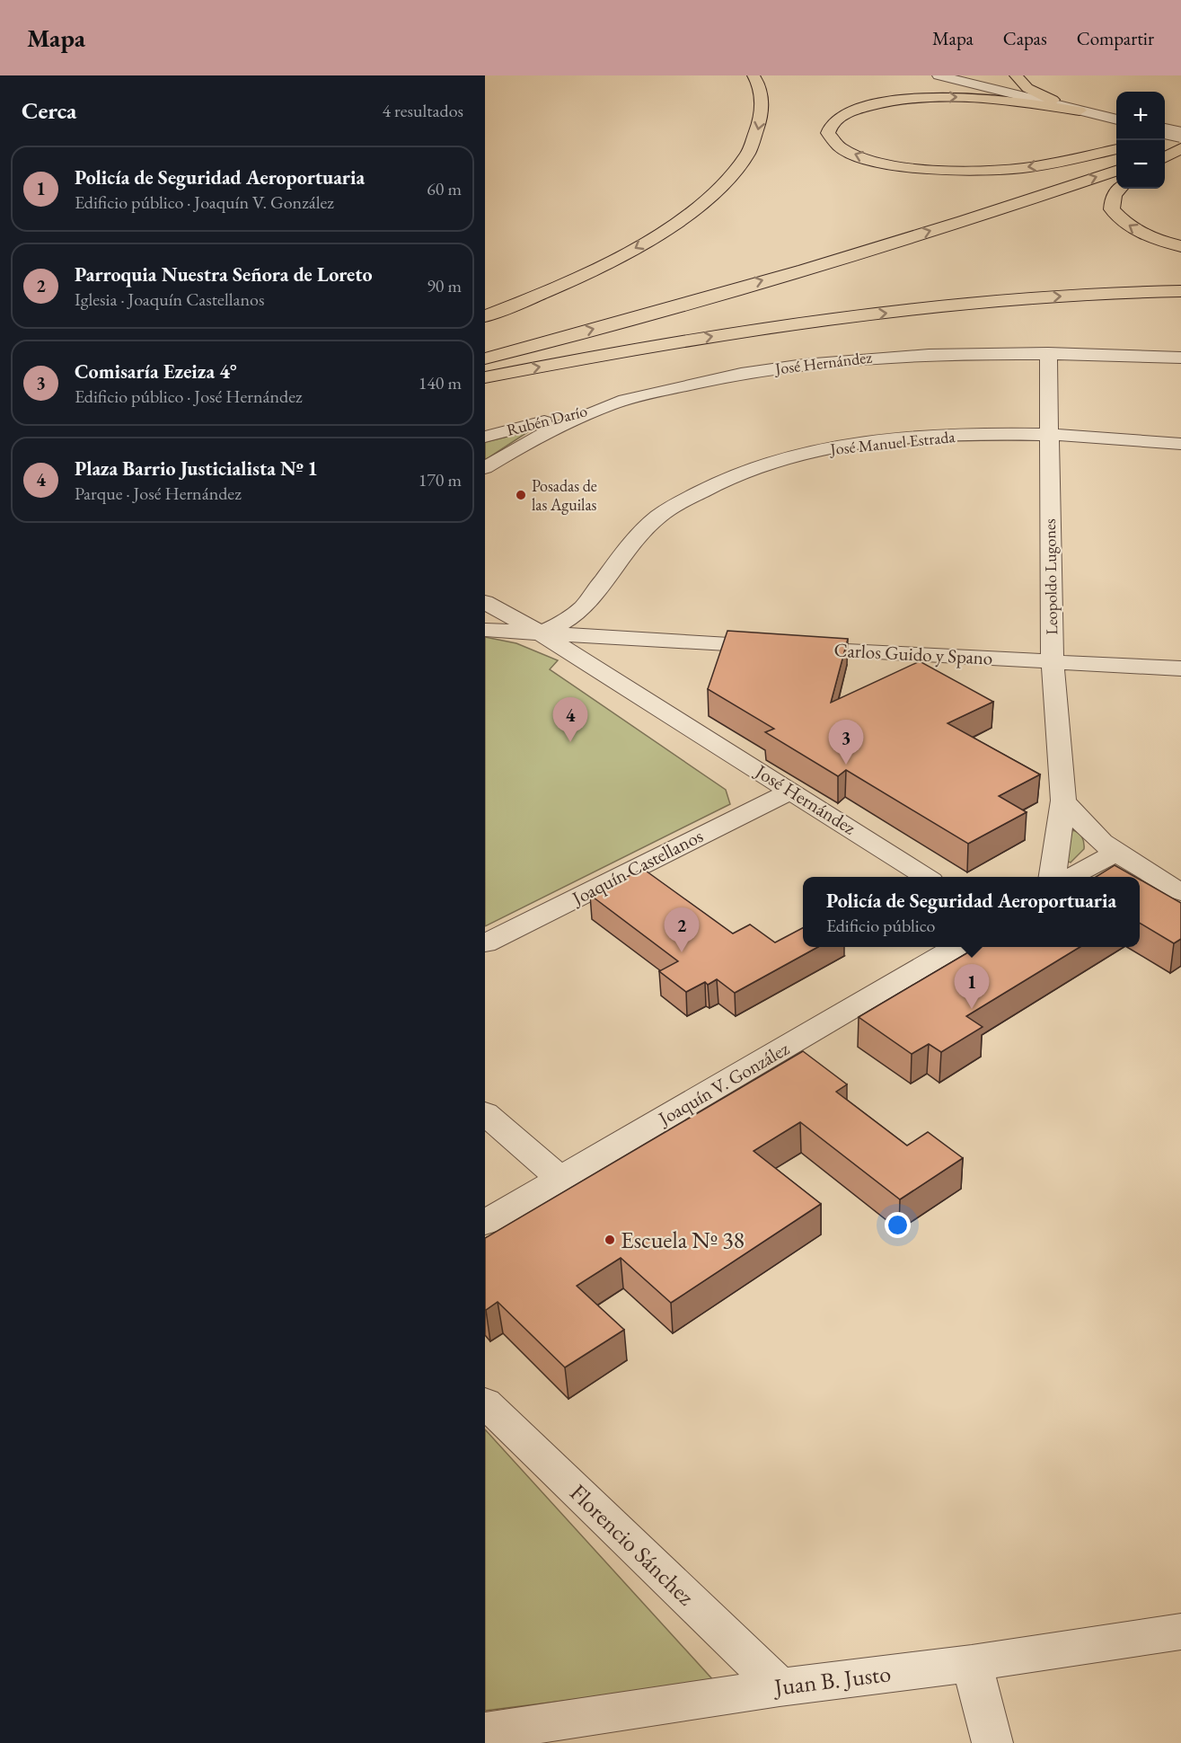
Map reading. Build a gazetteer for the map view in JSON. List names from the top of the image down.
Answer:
{
  "streets": {
    "street": [
      "José Hernández",
      "Rubén Darío",
      "José Manuel Estrada",
      "Leopoldo Lugones",
      "Carlos Guido y Spano",
      "Joaquín Castellanos",
      "Joaquín V. González",
      "Florencio Sánchez",
      "Juan B. Justo"
    ]
  },
  "crossings": [
    ["José Hernández", "Rubén Darío"],
    ["José Hernández", "José Manuel Estrada"],
    ["José Hernández", "Leopoldo Lugones"],
    ["José Hernández", "Carlos Guido y Spano"],
    ["José Hernández", "Joaquín Castellanos"],
    ["José Manuel Estrada", "Leopoldo Lugones"],
    ["José Manuel Estrada", "Carlos Guido y Spano"],
    ["Leopoldo Lugones", "Carlos Guido y Spano"],
    ["Florencio Sánchez", "Juan B. Justo"]
  ],
  "places": ["Posadas de las Aguilas", "Escuela Nº 38"],
  "page": {
    "header": "Mapa",
    "nav": ["Mapa", "Capas", "Compartir"],
    "heading": ["Cerca", "4 resultados"],
    "map_buttons": ["+", "−"],
    "list": [
      {
        "mark": "1",
        "name": "Policía de Seguridad Aeroportuaria",
        "note": "Edificio público · Joaquín V. González",
        "value": "60 m"
      },
      {
        "mark": "2",
        "name": "Parroquia Nuestra Señora de Loreto",
        "note": "Iglesia · Joaquín Castellanos",
        "value": "90 m"
      },
      {
        "mark": "3",
        "name": "Comisaría Ezeiza 4°",
        "note": "Edificio público · José Hernández",
        "value": "140 m"
      },
      {
        "mark": "4",
        "name": "Plaza Barrio Justicialista Nº 1",
        "note": "Parque · José Hernández",
        "value": "170 m"
      }
    ],
    "pins": [
      "4",
      "3",
      "2",
      "1"
    ],
    "popup": ["Policía de Seguridad Aeroportuaria", "Edificio público"]
  }
}
